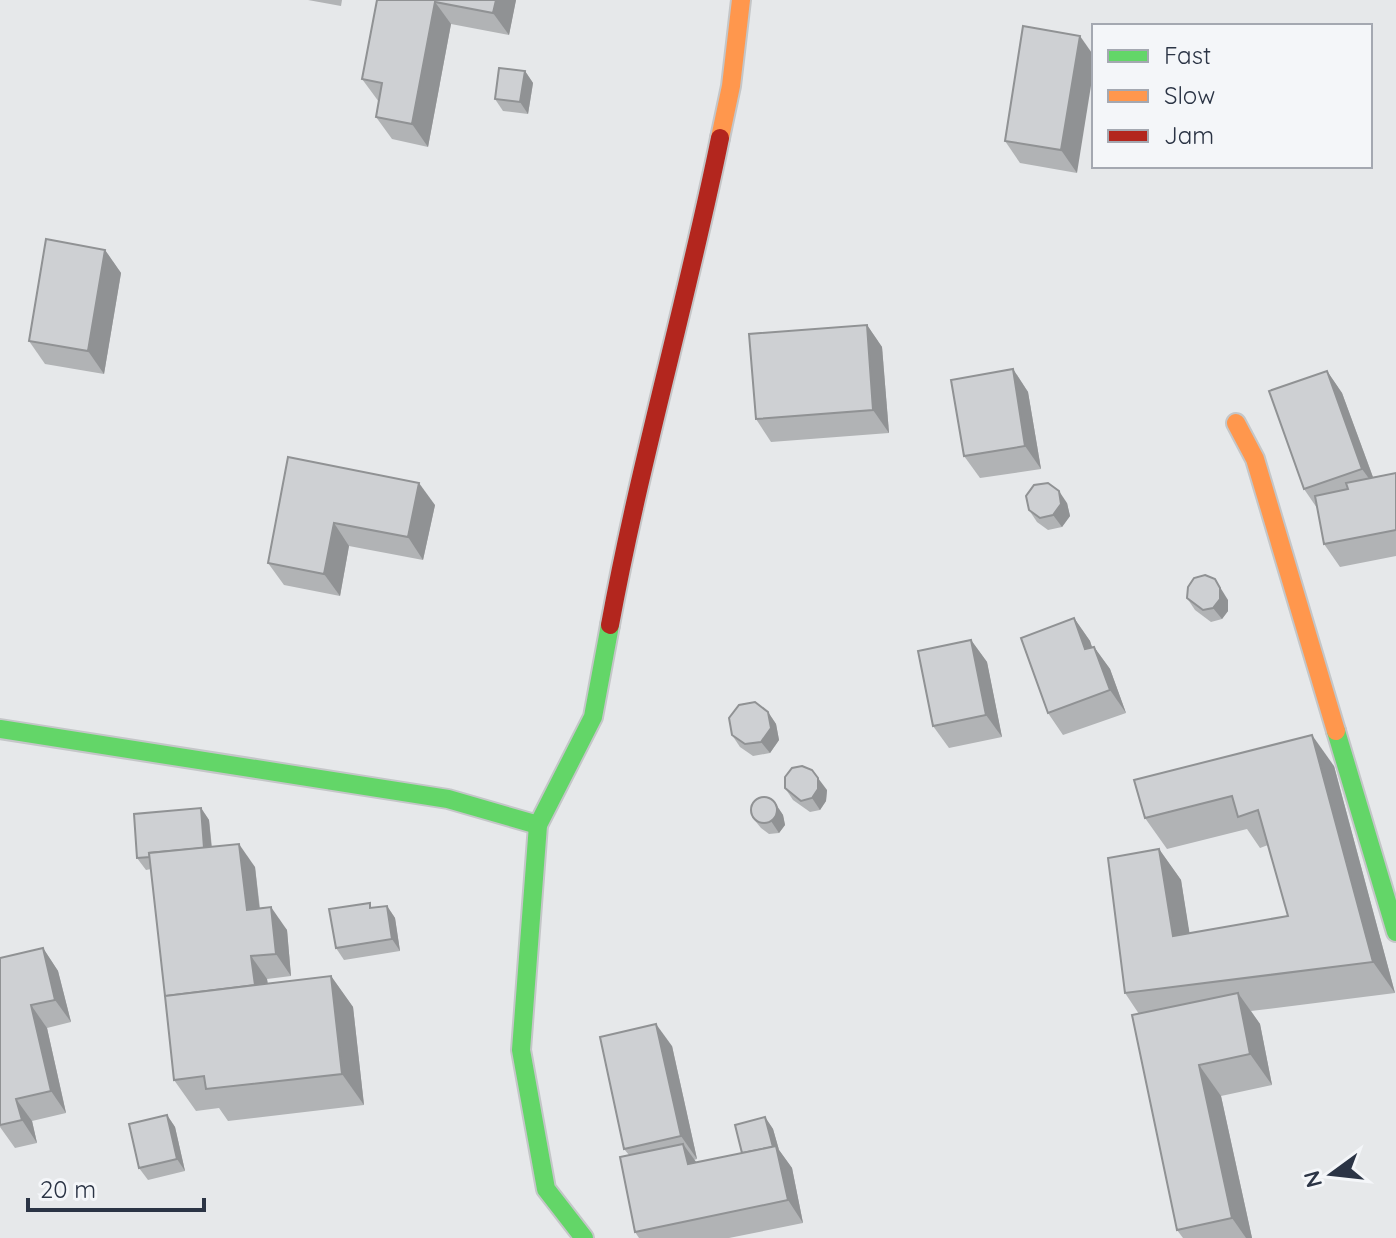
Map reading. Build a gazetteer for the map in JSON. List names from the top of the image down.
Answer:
{
  "legend": ["Fast", "Slow", "Jam"],
  "scale_bar": "20 m",
  "north": "left"
}
